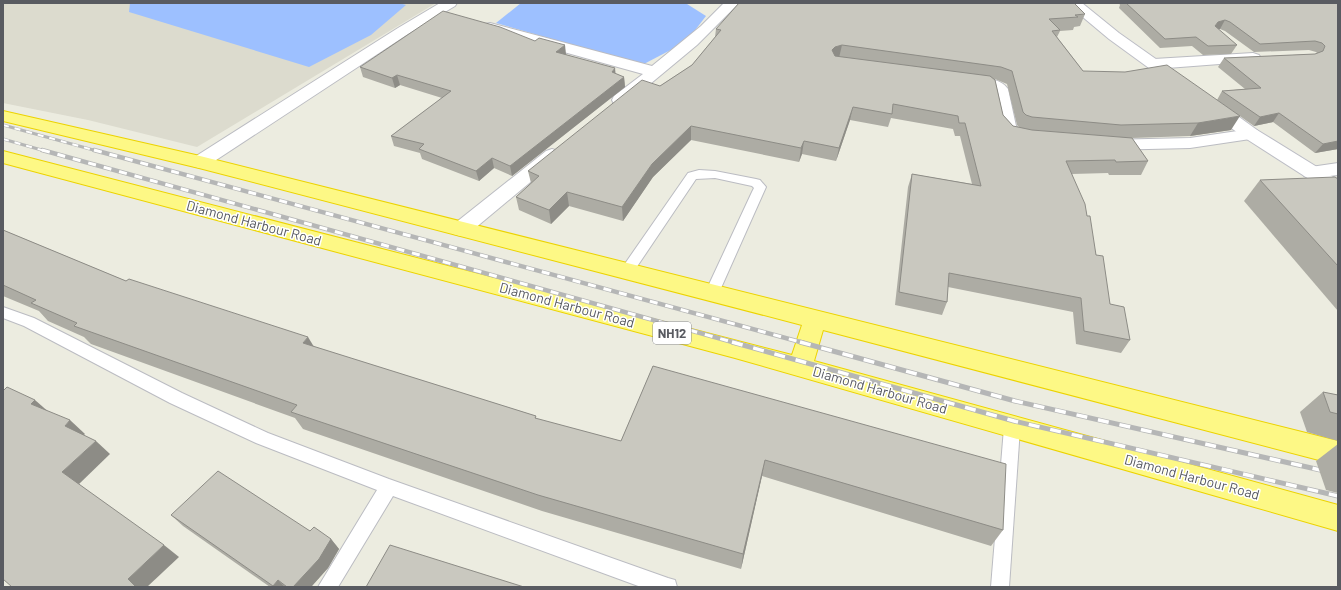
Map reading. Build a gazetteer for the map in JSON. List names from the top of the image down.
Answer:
{
  "streets": {
    "highway": ["Diamond Harbour Road", "NH12"]
  }
}
